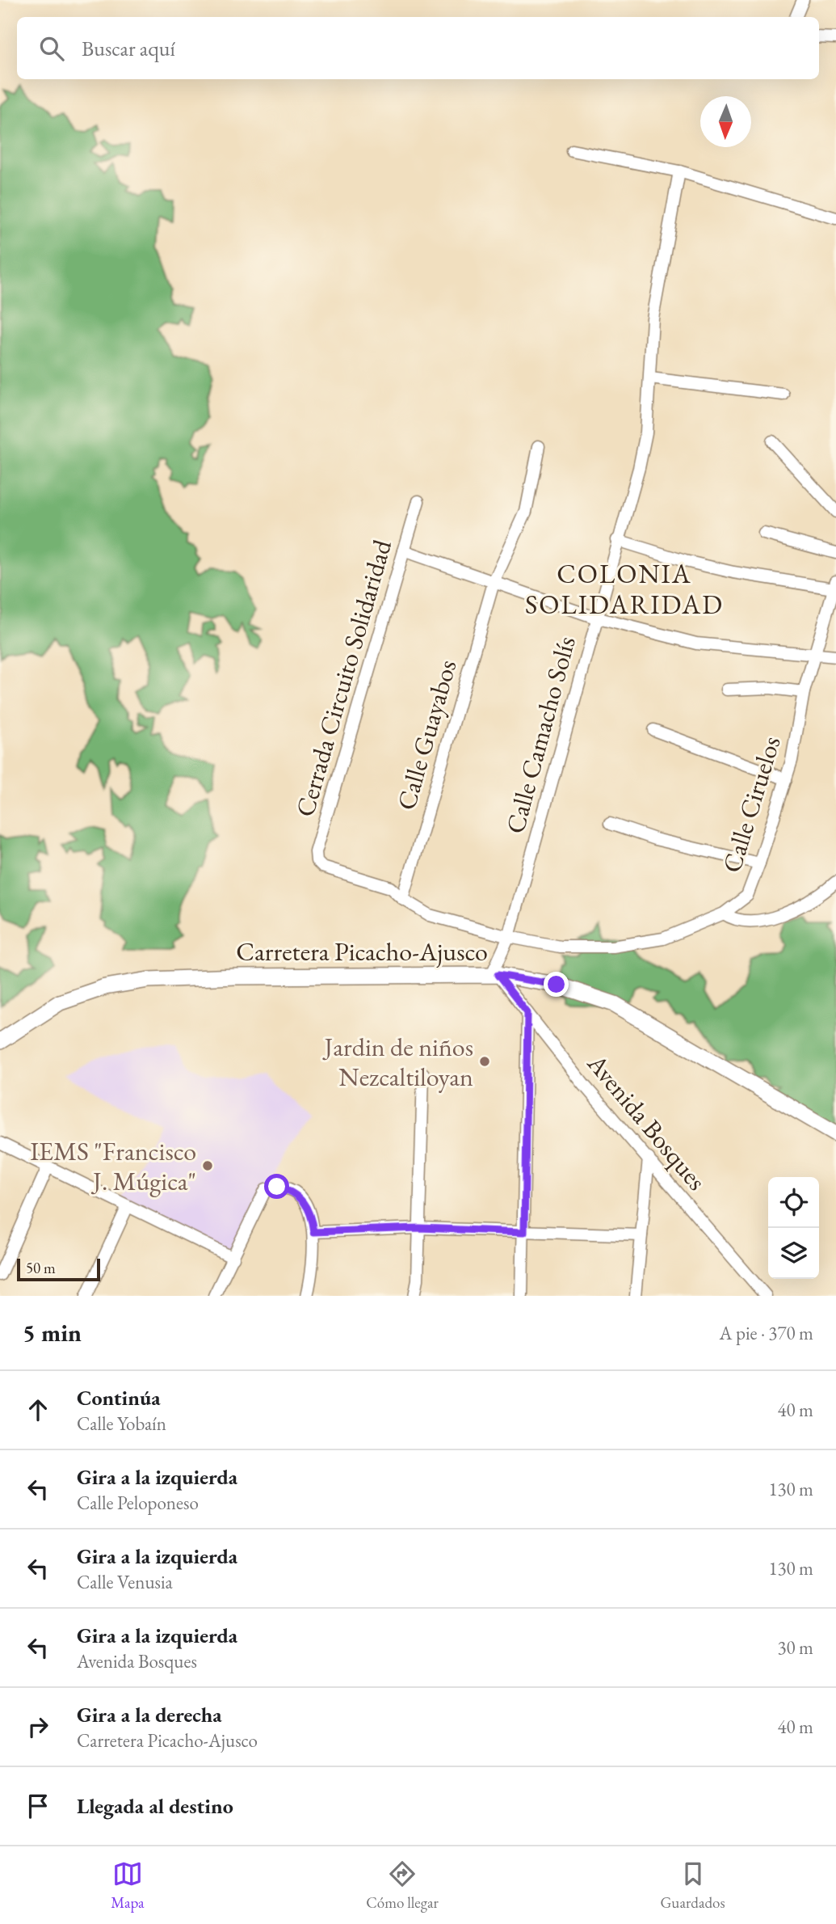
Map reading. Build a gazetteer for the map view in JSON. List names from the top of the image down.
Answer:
{
  "streets": {
    "main road": ["Carretera Picacho-Ajusco"],
    "street": [
      "Cerrada Circuito Solidaridad",
      "Calle Guayabos",
      "Calle Camacho Solís",
      "Calle Ciruelos",
      "Avenida Bosques"
    ]
  },
  "crossings": [
    ["Cerrada Circuito Solidaridad", "Calle Ciruelos"],
    ["Calle Guayabos", "Calle Ciruelos"],
    ["Calle Camacho Solís", "Calle Ciruelos"],
    ["Calle Camacho Solís", "Carretera Picacho-Ajusco"],
    ["Calle Camacho Solís", "Avenida Bosques"],
    ["Carretera Picacho-Ajusco", "Avenida Bosques"]
  ],
  "districts": ["COLONIA SOLIDARIDAD"],
  "places": ["Jardin de niños Nezcaltiloyan", "IEMS \"Francisco J. Múgica\""],
  "scale_bar": "50 m",
  "north": "bottom",
  "page": {
    "search": "Buscar aquí",
    "scale": "50 m",
    "heading": ["5 min", "A pie · 370 m"],
    "list": [
      ["Continúa", "Calle Yobaín", "40 m"],
      ["Gira a la izquierda", "Calle Peloponeso", "130 m"],
      ["Gira a la izquierda", "Calle Venusia", "130 m"],
      ["Gira a la izquierda", "Avenida Bosques", "30 m"],
      ["Gira a la derecha", "Carretera Picacho-Ajusco", "40 m"],
      "Llegada al destino"
    ],
    "nav": ["Mapa", "Cómo llegar", "Guardados"]
  }
}
